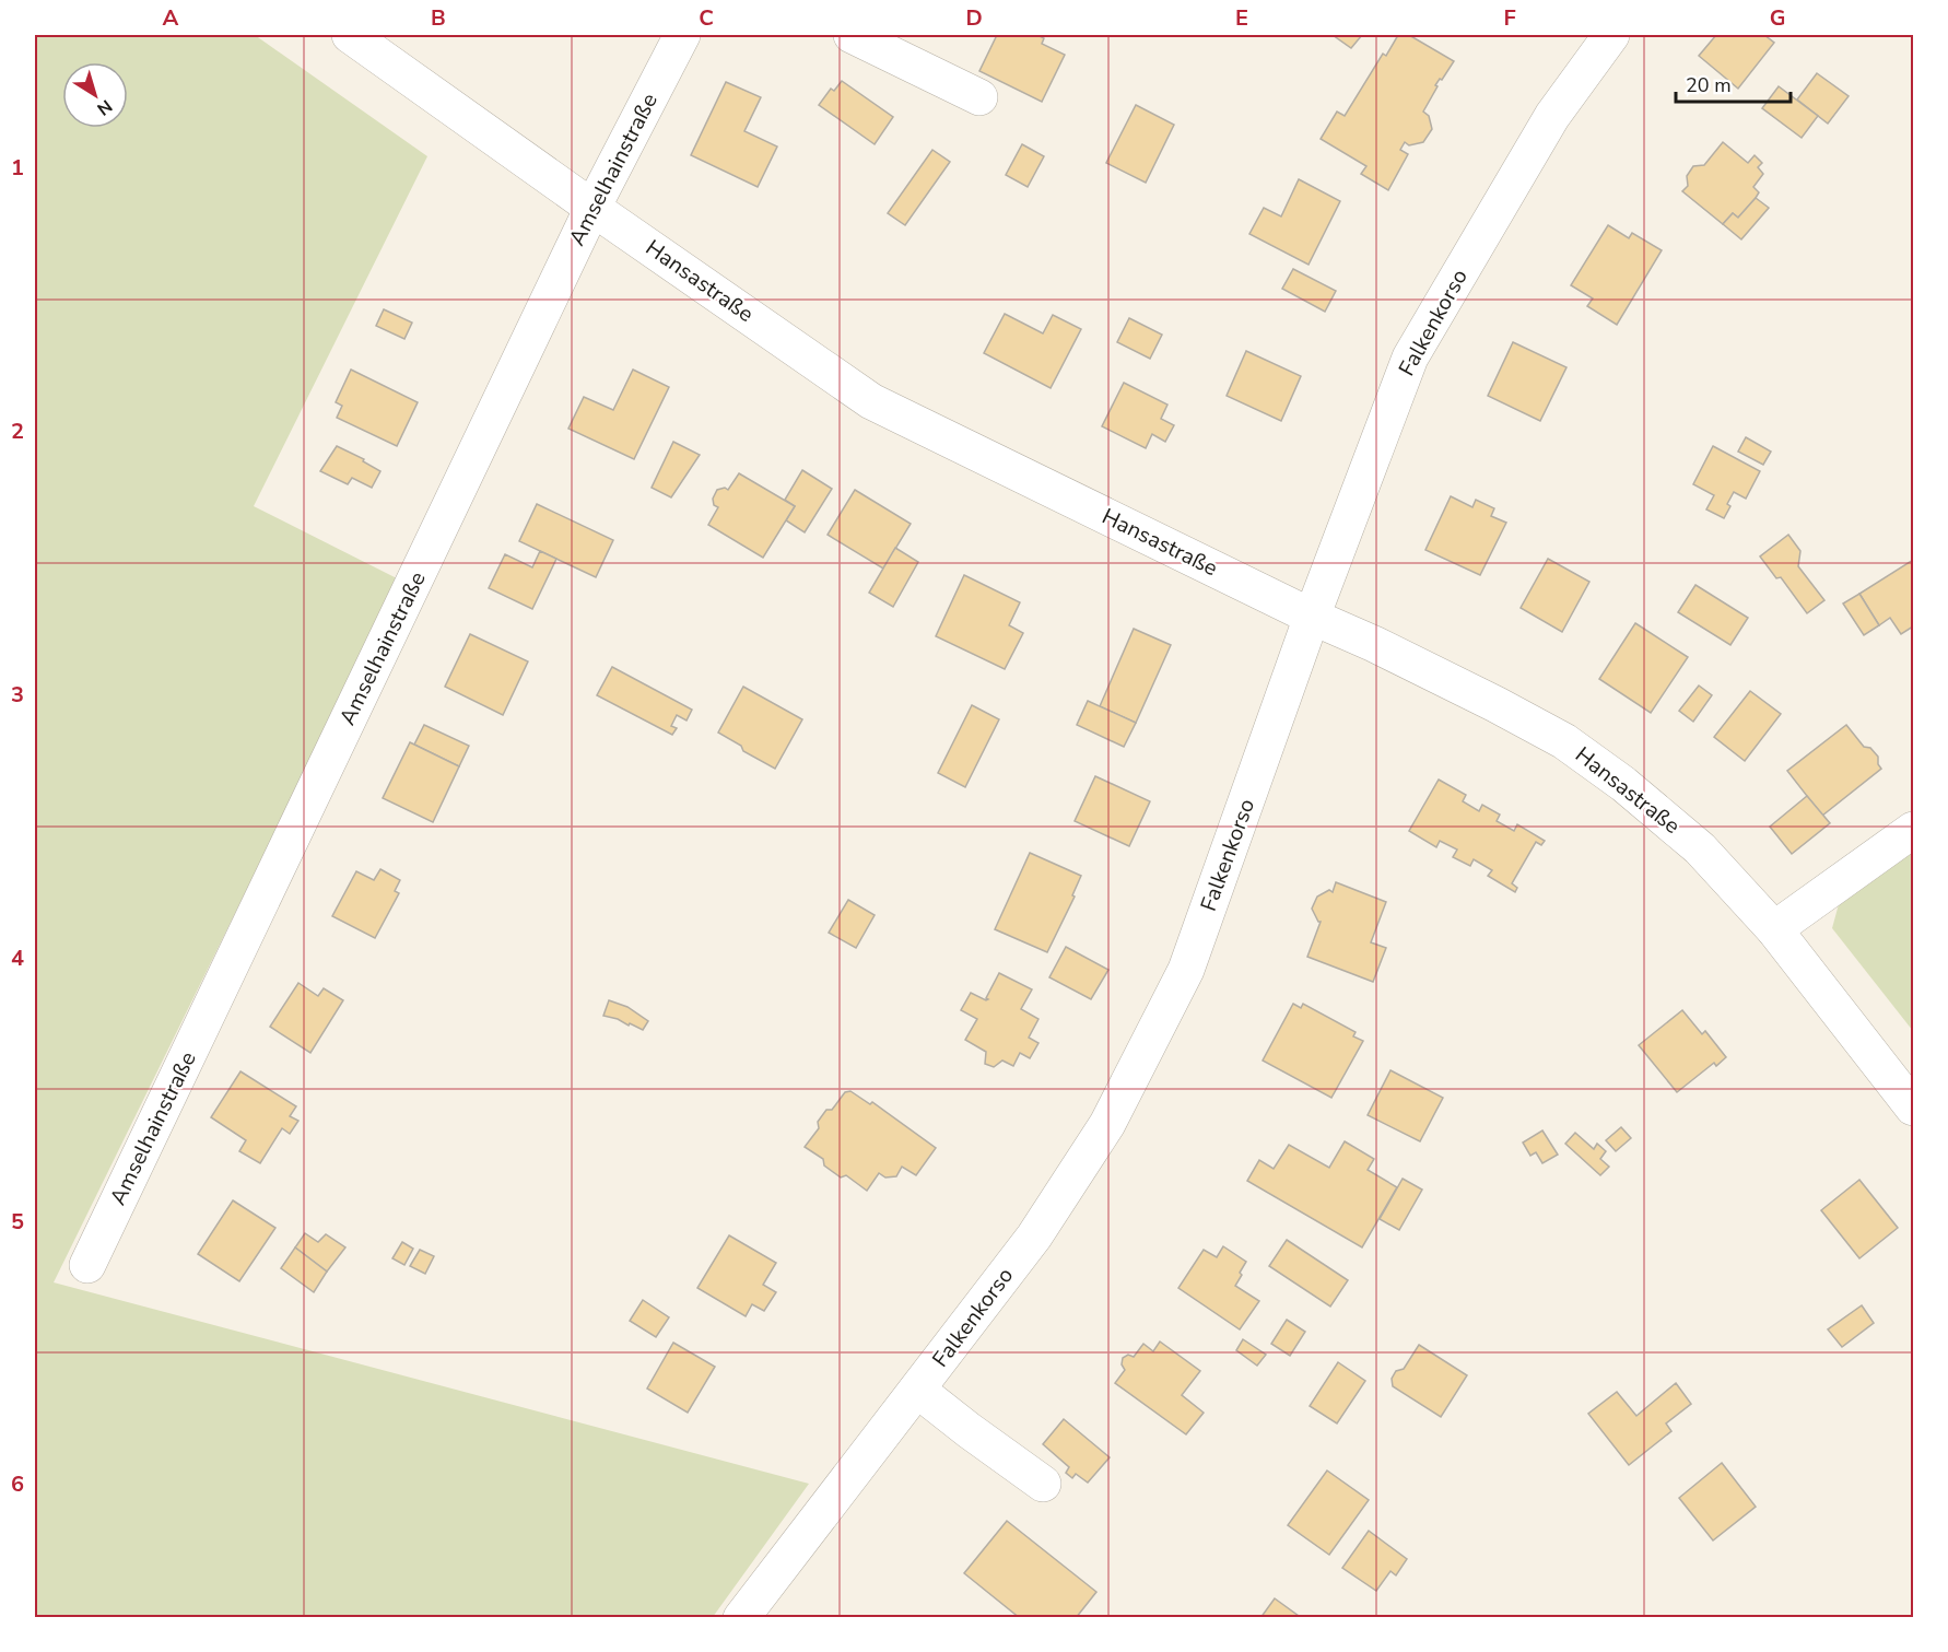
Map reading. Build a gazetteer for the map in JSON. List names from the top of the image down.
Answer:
{
  "streets": {
    "street": ["Amselhainstraße", "Hansastraße", "Falkenkorso"]
  },
  "crossings": [
    ["Amselhainstraße", "Hansastraße"],
    ["Hansastraße", "Falkenkorso"]
  ],
  "scale_bar": "20 m",
  "north": "bottom right",
  "grid": {
    "columns": [
      "A",
      "B",
      "C",
      "D",
      "E",
      "F",
      "G"
    ],
    "rows": [
      "1",
      "2",
      "3",
      "4",
      "5",
      "6"
    ]
  }
}
